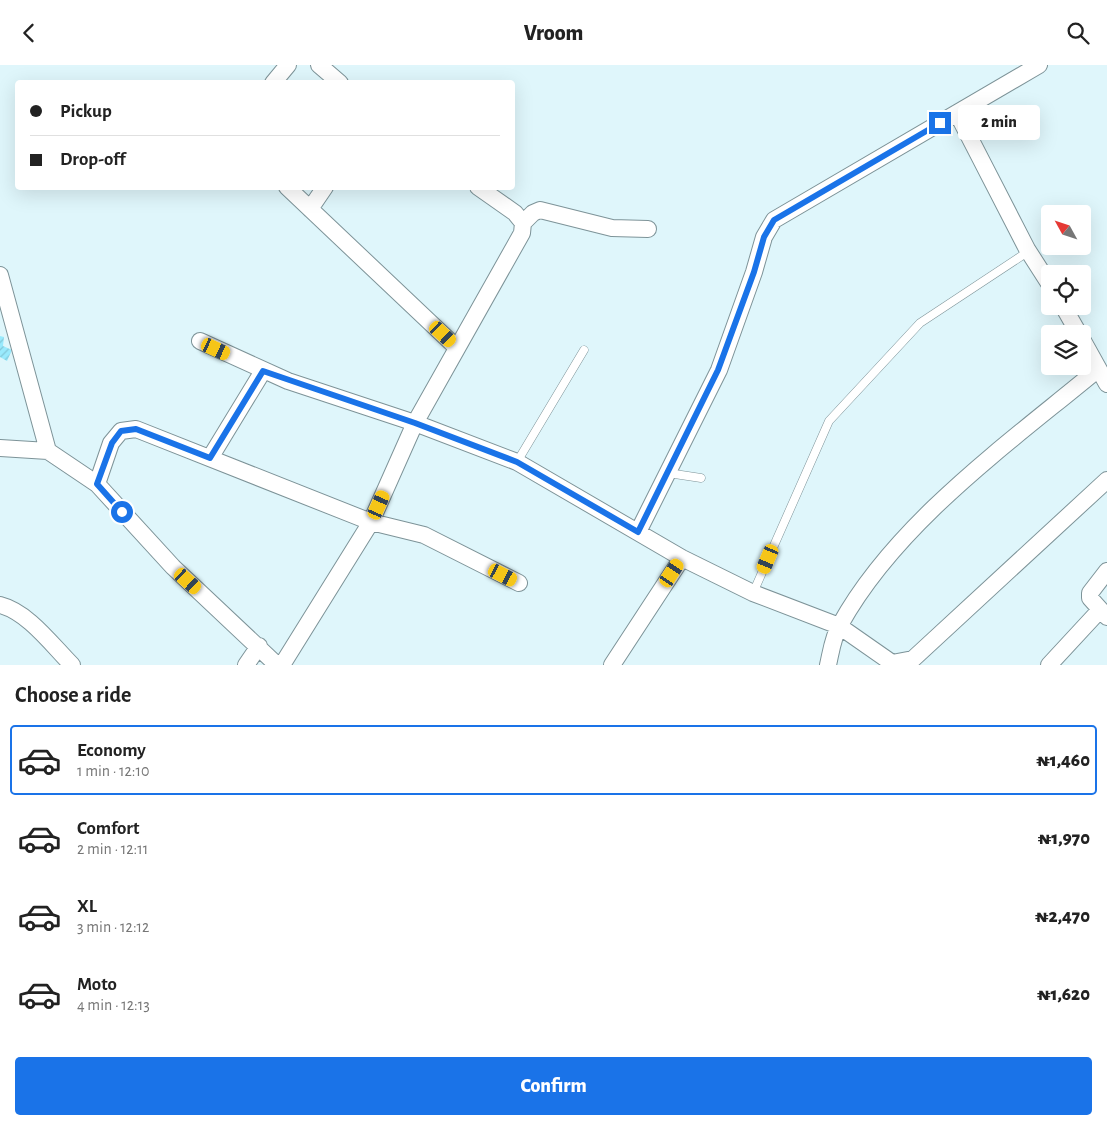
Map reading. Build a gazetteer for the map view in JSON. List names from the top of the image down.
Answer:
{
  "north": "top left",
  "page": {
    "header": "Vroom",
    "banner": ["Pickup", "Drop-off"],
    "bubble": "2 min",
    "heading": "Choose a ride",
    "list": [
      {
        "name": "Economy",
        "note": "1 min · 12:10",
        "value": "₦1,460"
      },
      {
        "name": "Comfort",
        "note": "2 min · 12:11",
        "value": "₦1,970"
      },
      {
        "name": "XL",
        "note": "3 min · 12:12",
        "value": "₦2,470"
      },
      {
        "name": "Moto",
        "note": "4 min · 12:13",
        "value": "₦1,620"
      }
    ],
    "buttons": "Confirm"
  }
}
